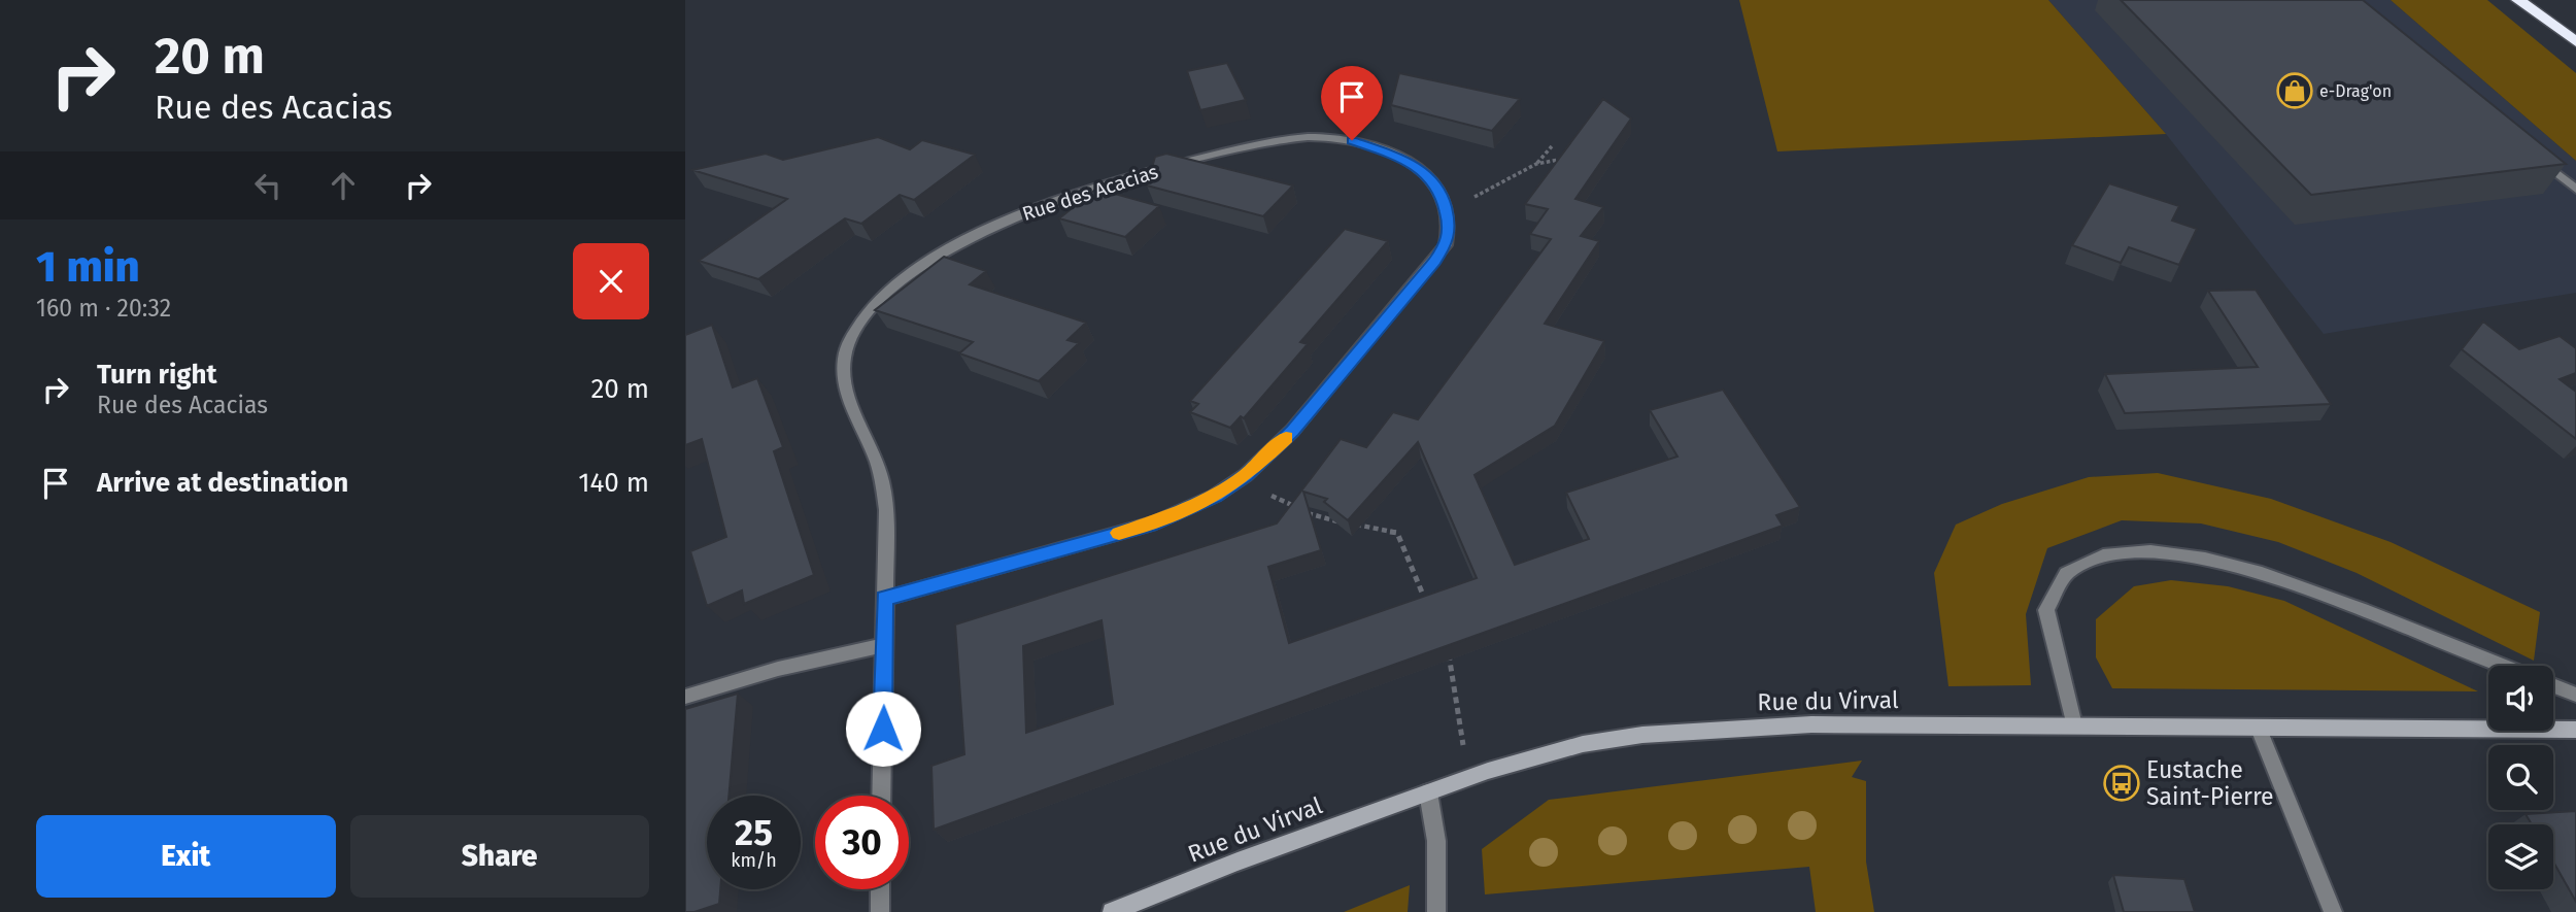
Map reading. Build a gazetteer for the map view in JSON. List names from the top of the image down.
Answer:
{
  "streets": {
    "street": ["Rue des Acacias", "Rue du Virval"]
  },
  "places": {
    "shop": ["e-Drag'on"],
    "bus stop": ["Eustache Saint-Pierre"]
  },
  "page": {
    "turn": ["20 m", "Rue des Acacias"],
    "heading": ["1 min", "160 m · 20:32"],
    "list": [
      {
        "name": "Turn right",
        "note": "Rue des Acacias",
        "value": "20 m"
      },
      {
        "name": "Arrive at destination",
        "value": "140 m"
      }
    ],
    "speed": "25 km/h",
    "limit": "30",
    "buttons": ["Exit", "Share"]
  }
}
